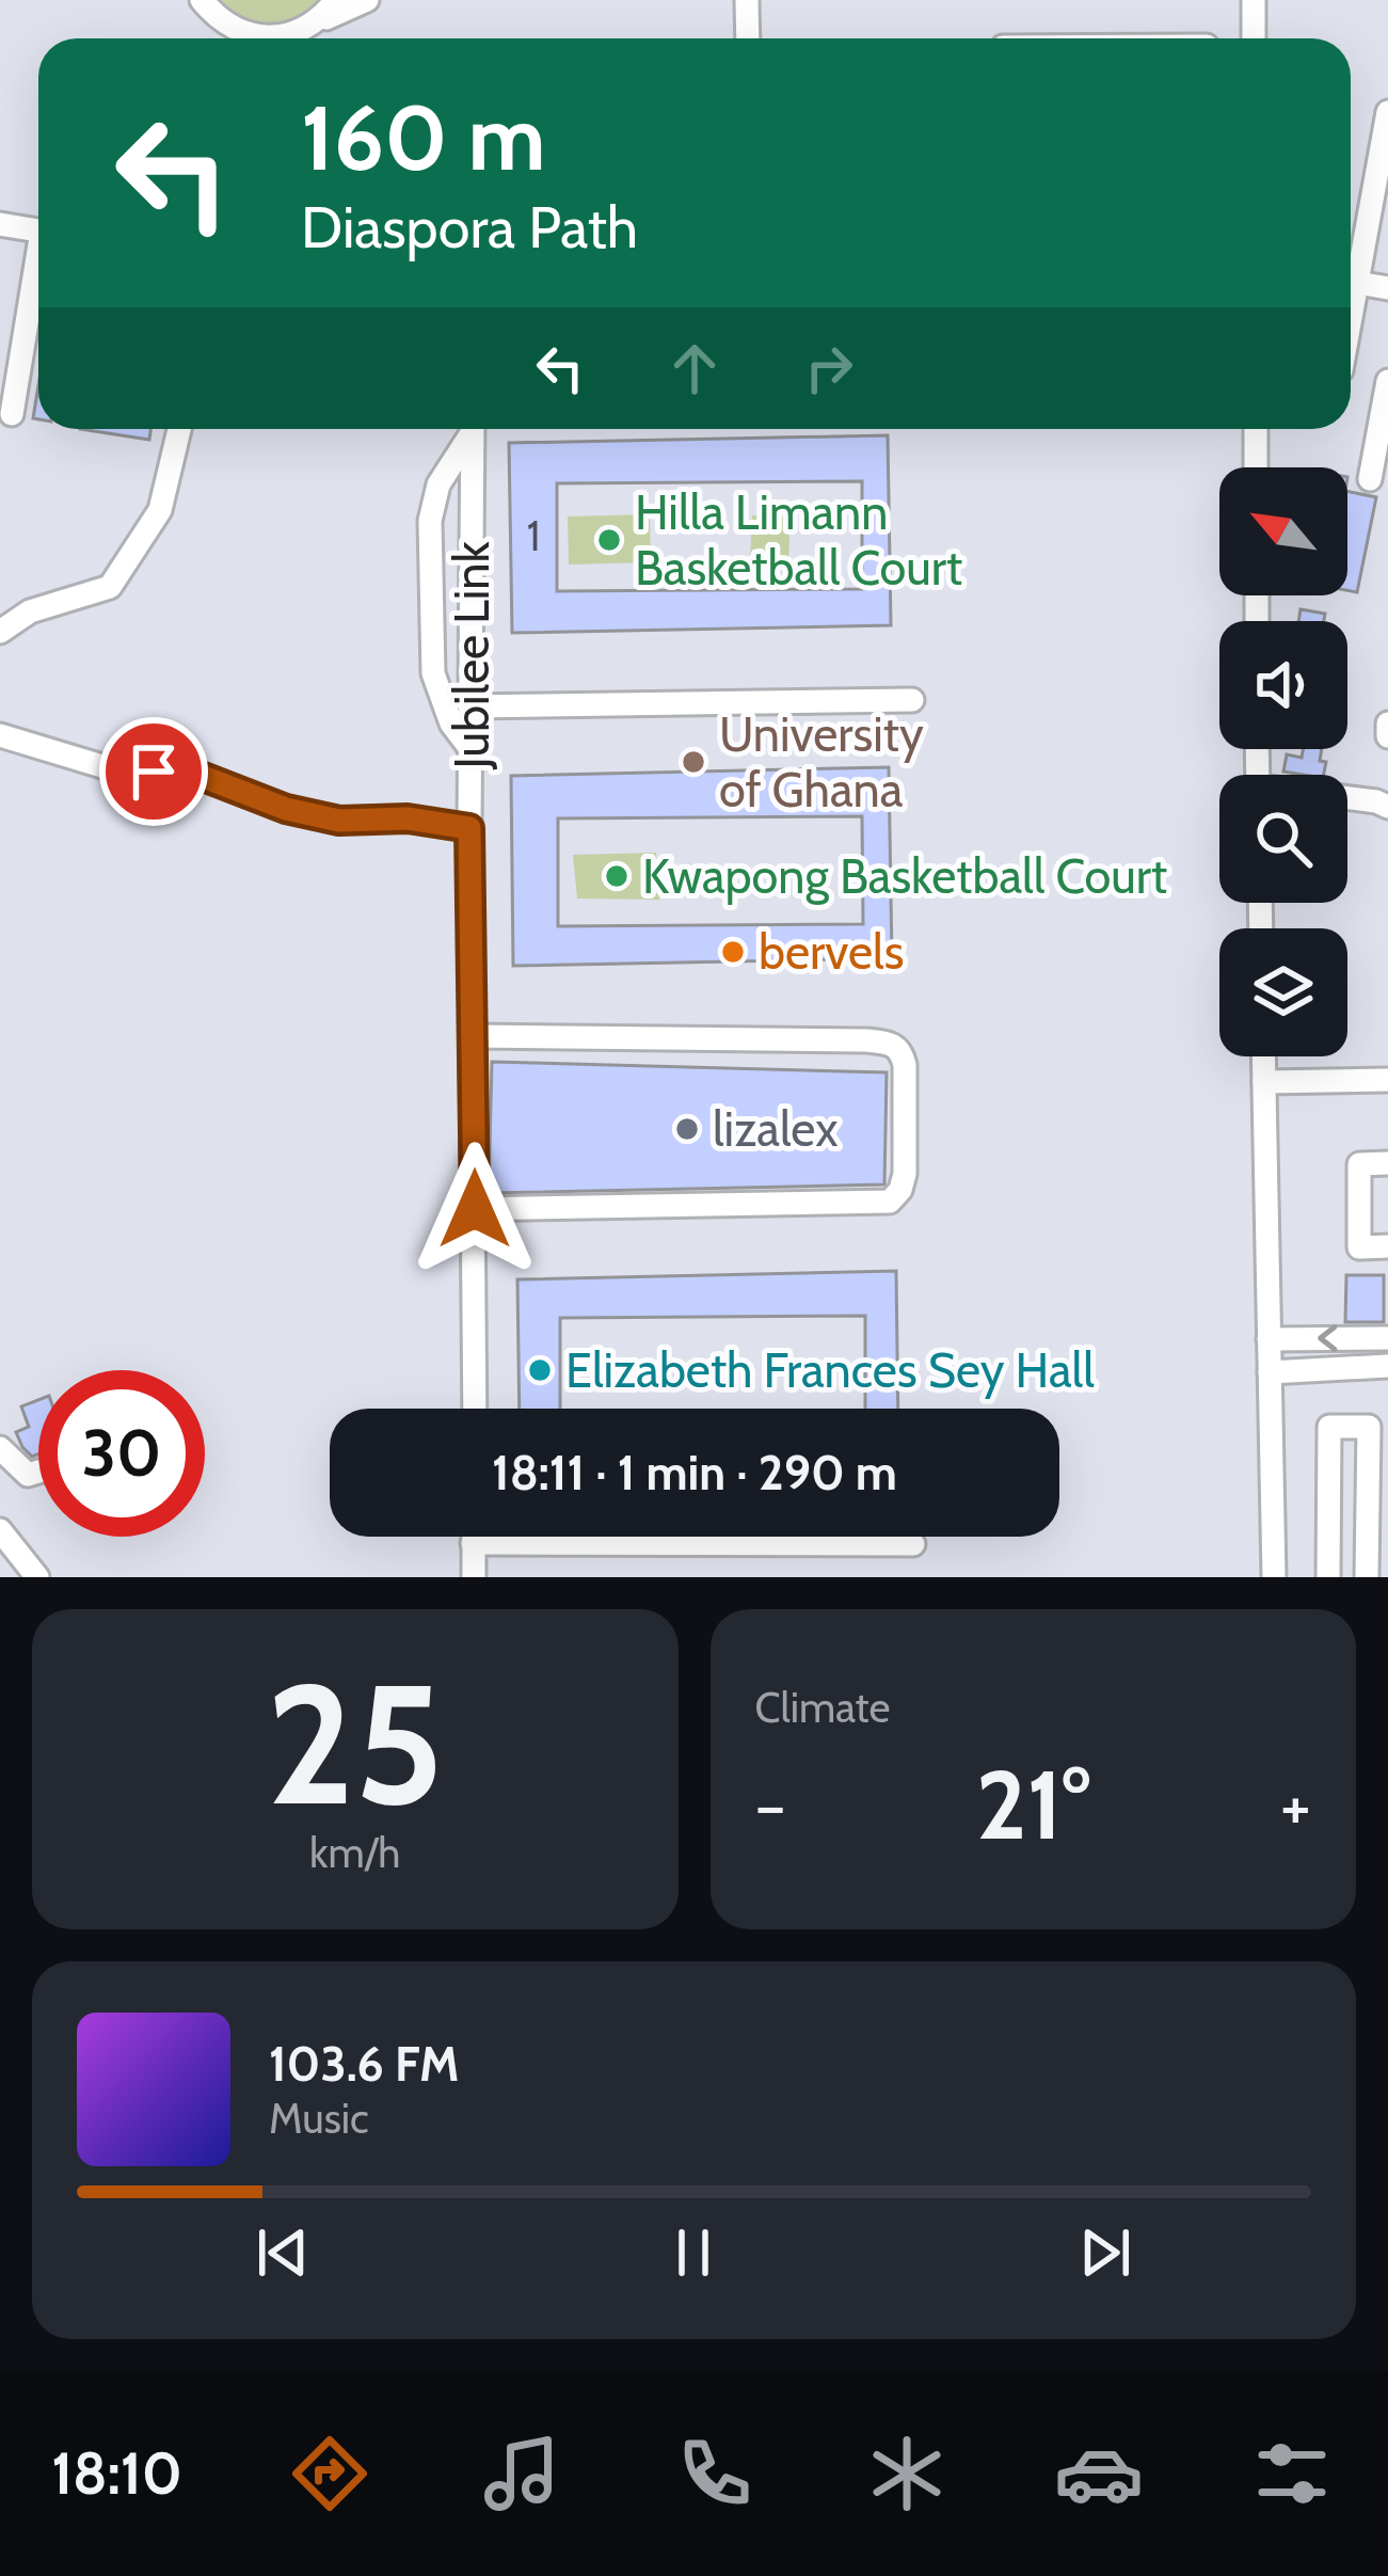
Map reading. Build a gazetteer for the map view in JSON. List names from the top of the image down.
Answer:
{
  "streets": {
    "street": ["Jubilee Link"]
  },
  "places": [
    "Hilla Limann Basketball Court",
    "University of Ghana",
    "Kwapong Basketball Court",
    "bervels",
    "lizalex",
    "Elizabeth Frances Sey Hall"
  ],
  "house_numbers": ["1"],
  "north": "top left",
  "page": {
    "turn": ["160 m", "Diaspora Path"],
    "limit": "30",
    "trip": "18:11 · 1 min · 290 m",
    "tile": [
      ["25", "km/h"],
      "Climate"
    ],
    "heat": ["−", "21°", "+"],
    "song": ["103.6 FM", "Music"],
    "tabs": "18:10"
  }
}
